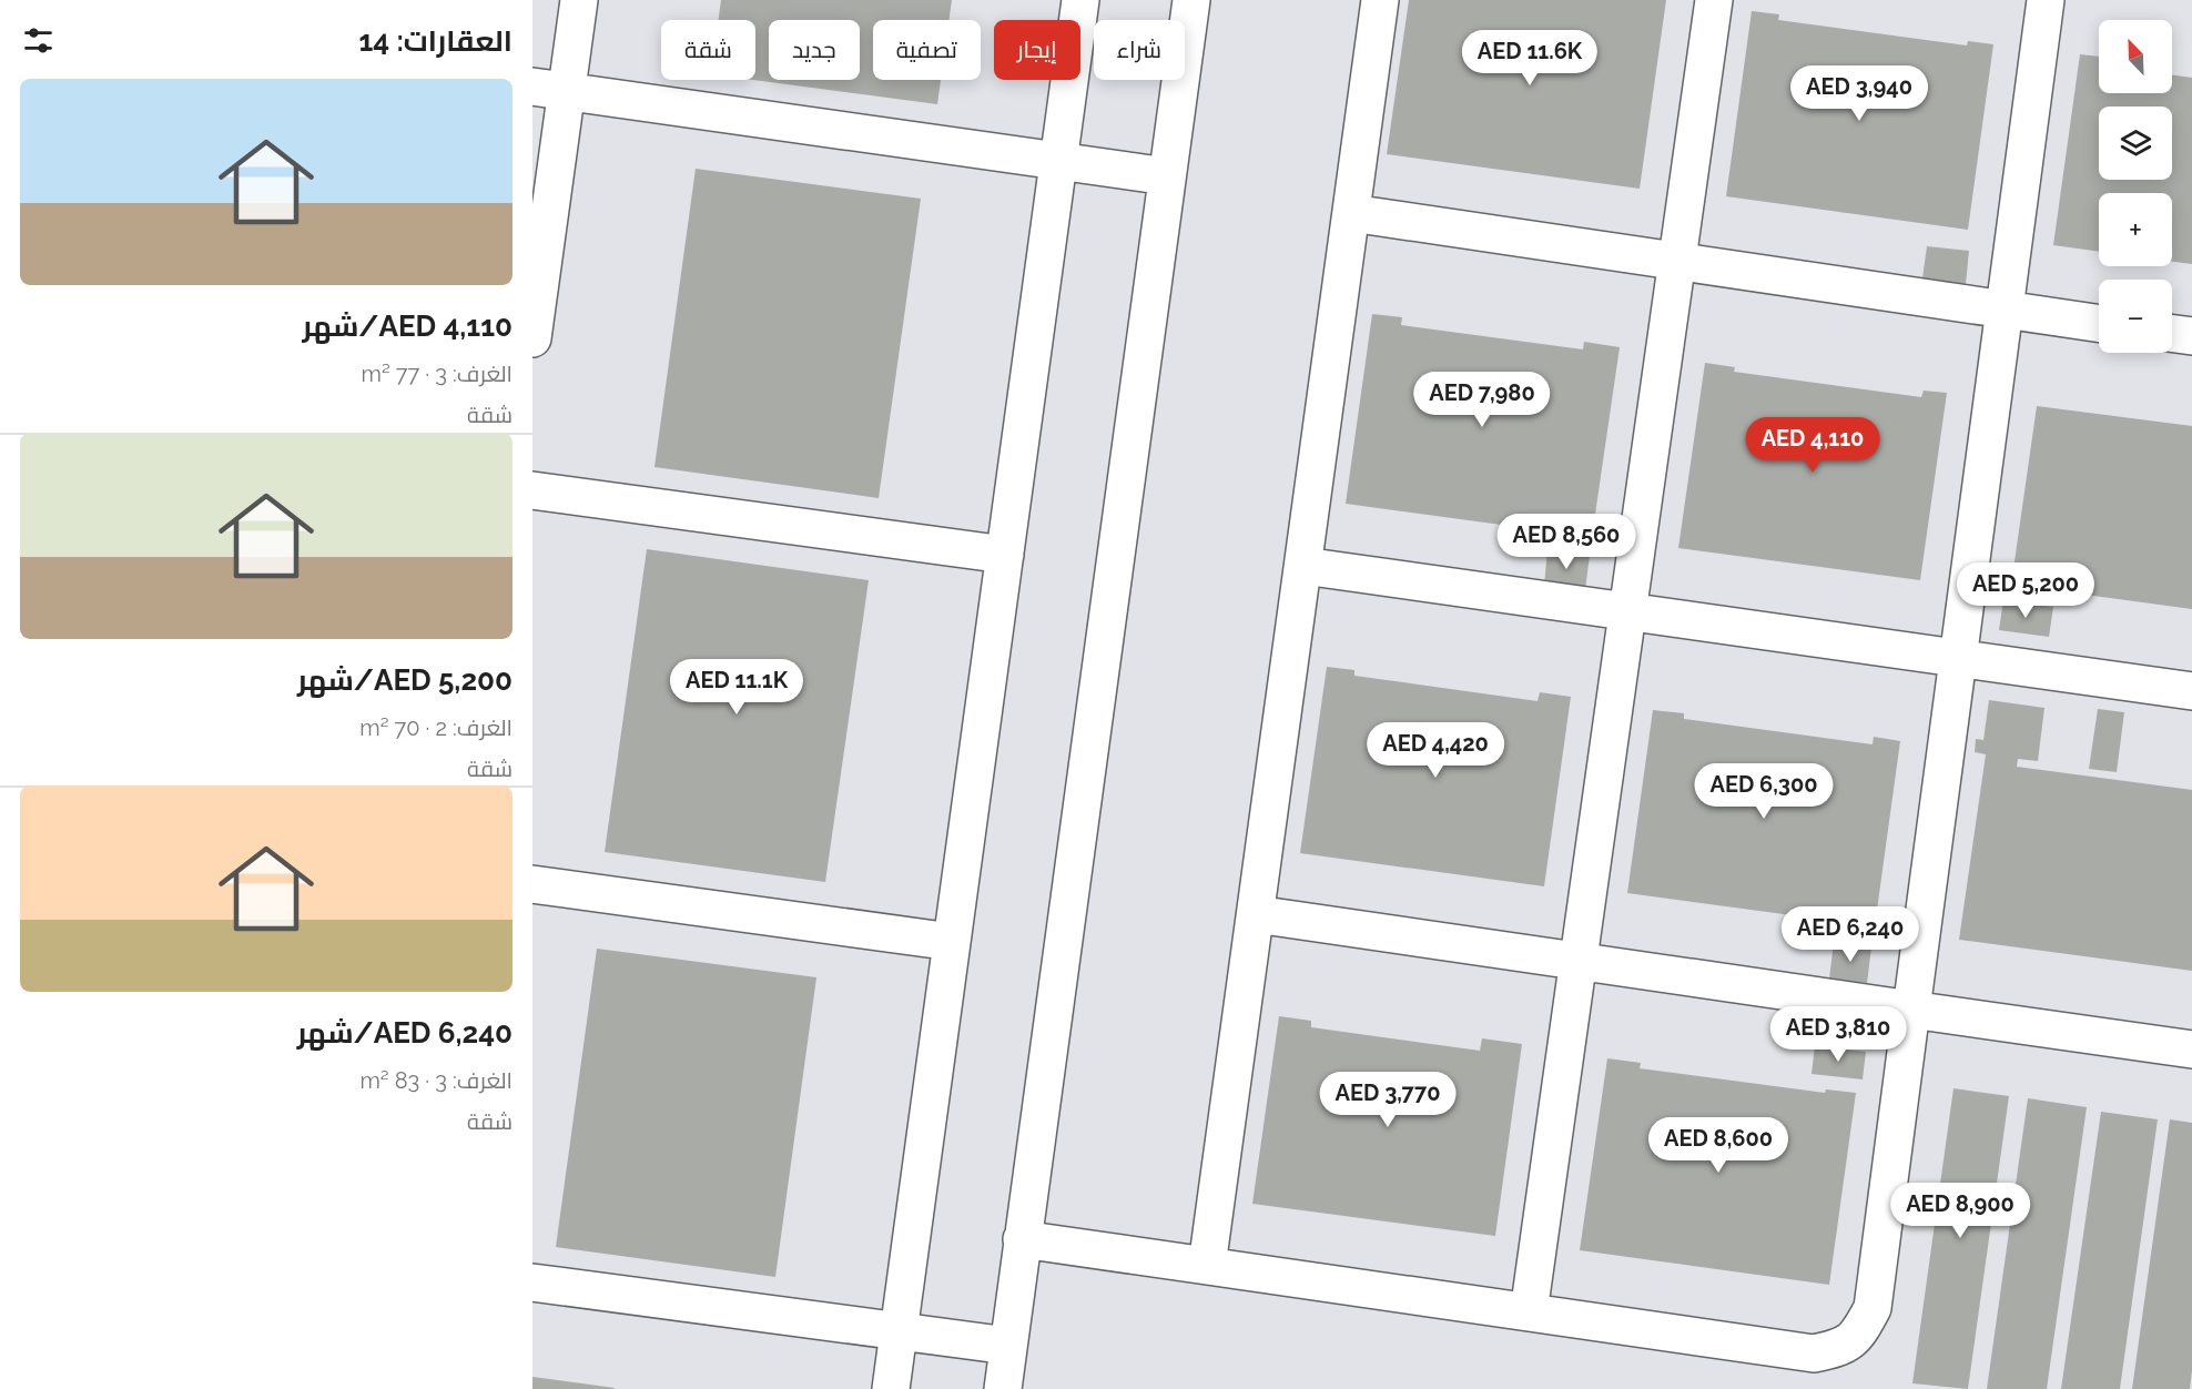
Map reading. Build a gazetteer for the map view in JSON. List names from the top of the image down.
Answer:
{
  "north": "top left",
  "page": {
    "heading": "العقارات: 14",
    "map_buttons": ["+", "−"],
    "chip": [
      "شراء",
      "إيجار",
      "تصفية",
      "جديد",
      "شقة"
    ],
    "price": [
      "AED 11.6K",
      "AED 3,940",
      "AED 7,980",
      "AED 4,110",
      "AED 8,560",
      "AED 5,200",
      "AED 11.1K",
      "AED 4,420",
      "AED 6,300",
      "AED 6,240",
      "AED 3,810",
      "AED 3,770",
      "AED 8,600",
      "AED 8,900"
    ],
    "list": [
      {
        "name": "AED 4,110/شهر",
        "note": "الغرف: 3 · 77 m² · شقة"
      },
      {
        "name": "AED 5,200/شهر",
        "note": "الغرف: 2 · 70 m² · شقة"
      },
      {
        "name": "AED 6,240/شهر",
        "note": "الغرف: 3 · 83 m² · شقة"
      }
    ]
  }
}
